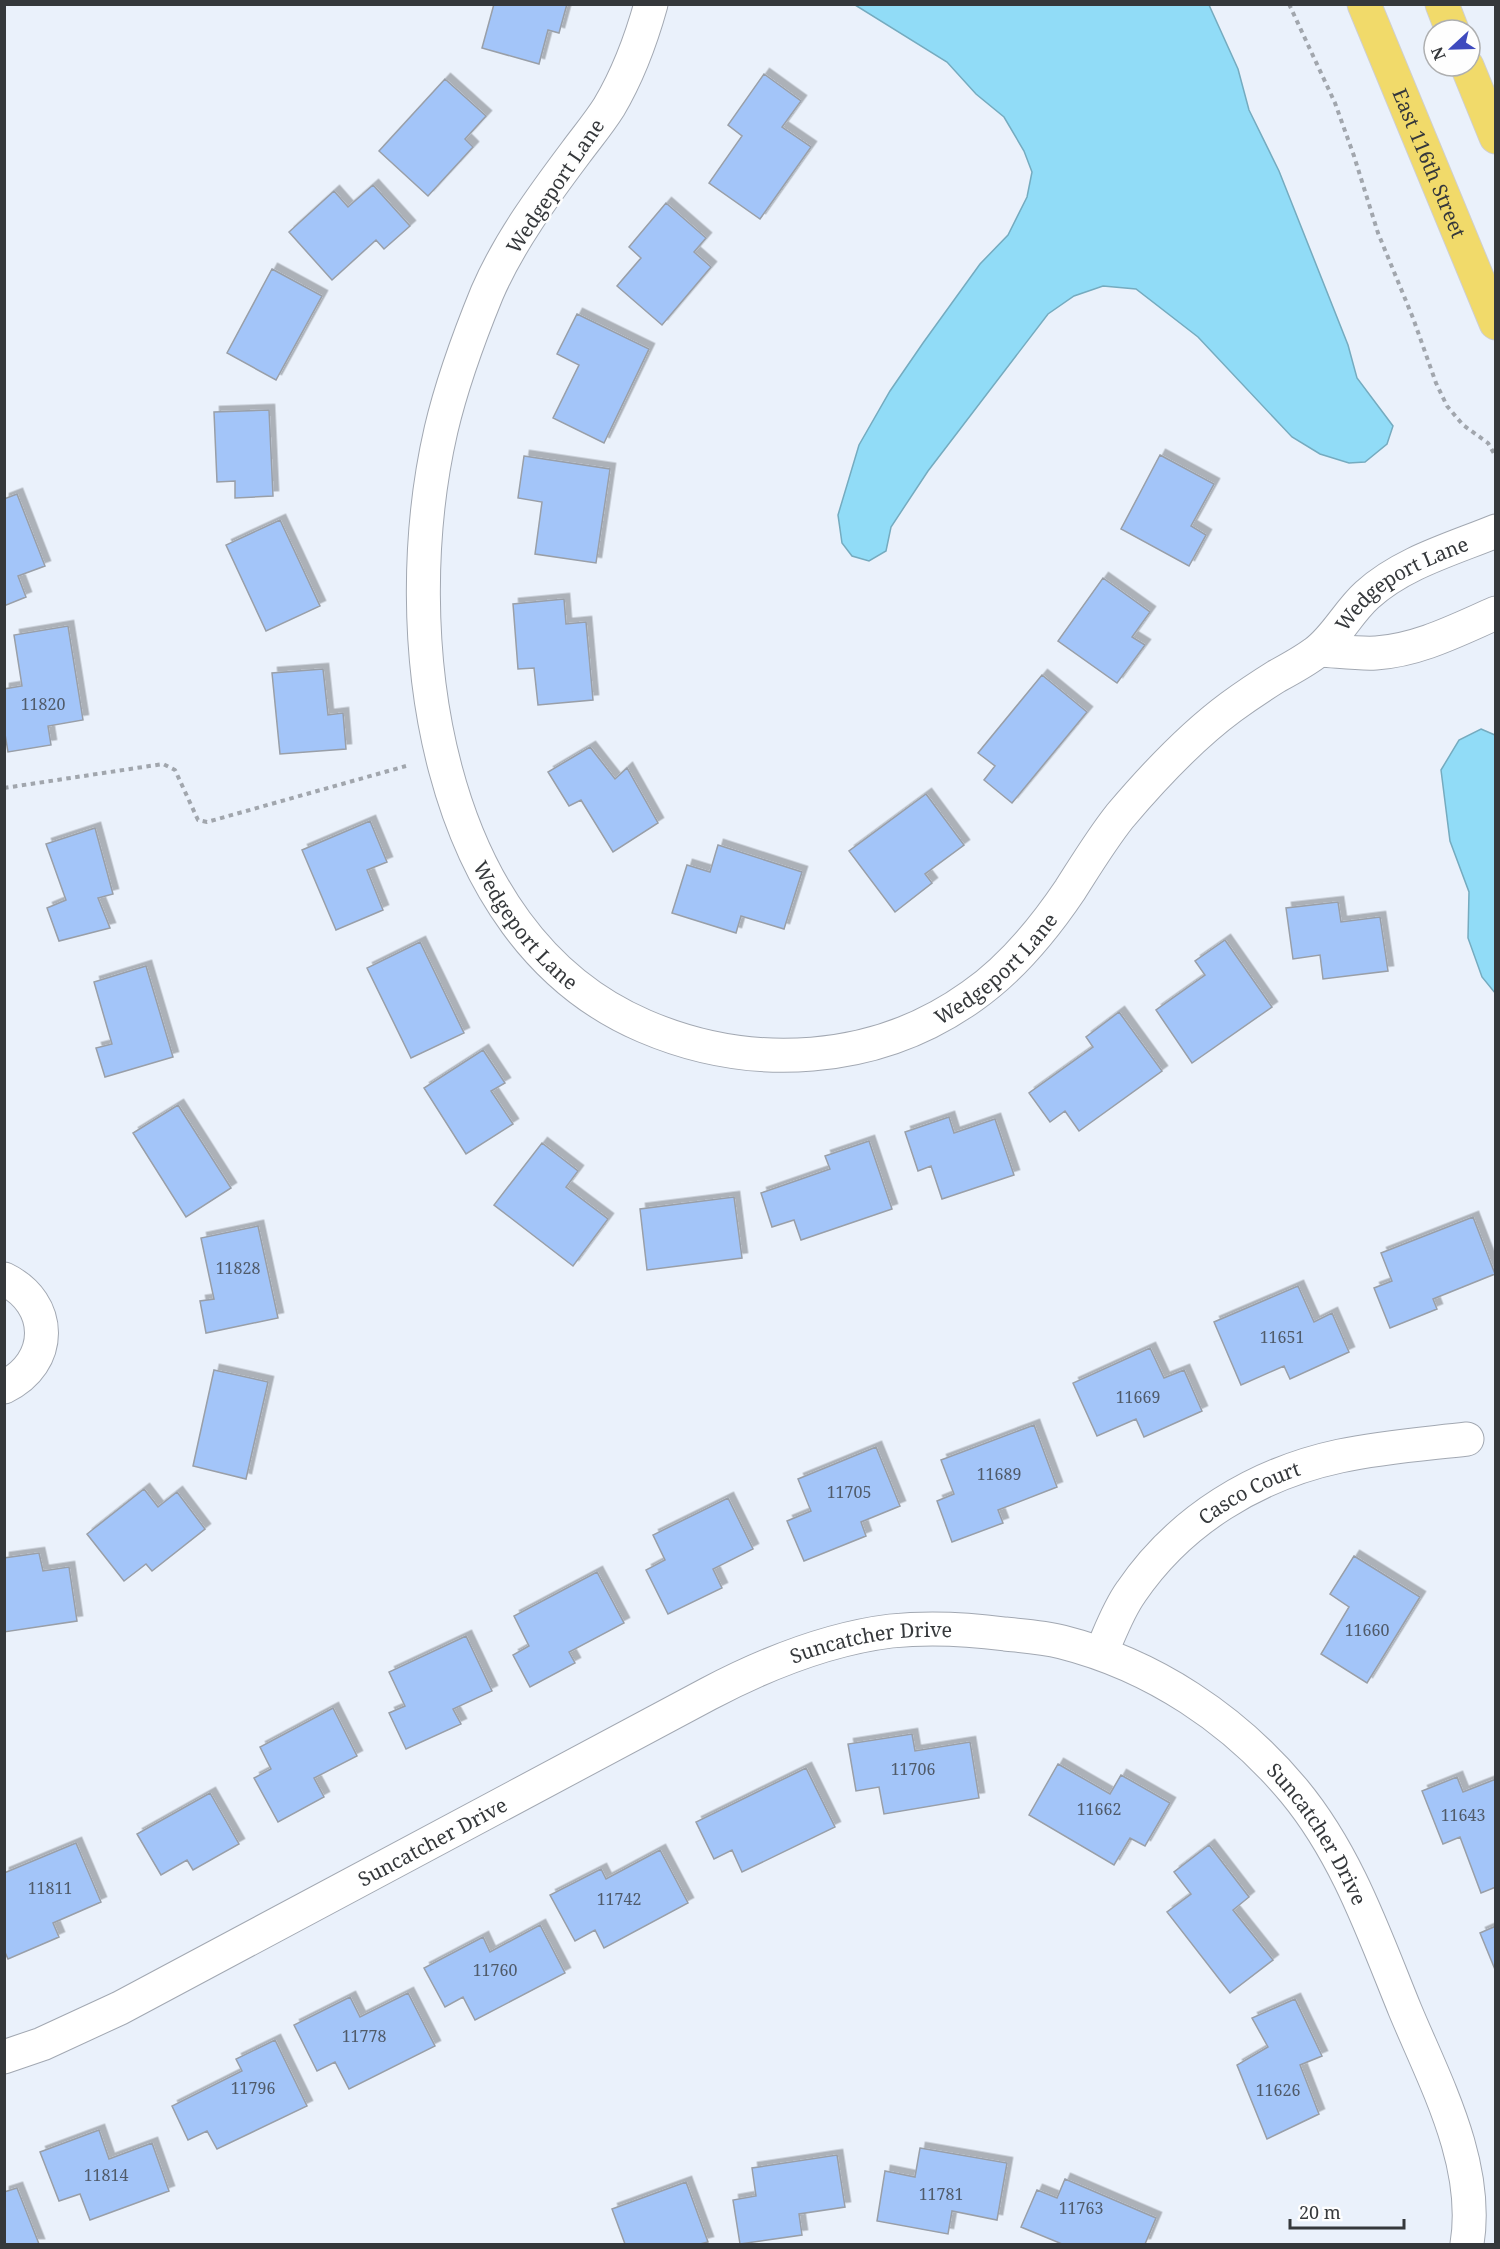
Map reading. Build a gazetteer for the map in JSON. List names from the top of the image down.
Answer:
{
  "streets": {
    "main road": ["East 116th Street"],
    "street": ["Wedgeport Lane", "Casco Court", "Suncatcher Drive"]
  },
  "crossings": [
    ["Casco Court", "Suncatcher Drive"]
  ],
  "house_numbers": [
    "11820",
    "11828",
    "11651",
    "11669",
    "11689",
    "11705",
    "11660",
    "11706",
    "11662",
    "11643",
    "11811",
    "11742",
    "11760",
    "11778",
    "11796",
    "11626",
    "11814",
    "11781",
    "11763"
  ],
  "scale_bar": "20 m",
  "north": "left"
}
